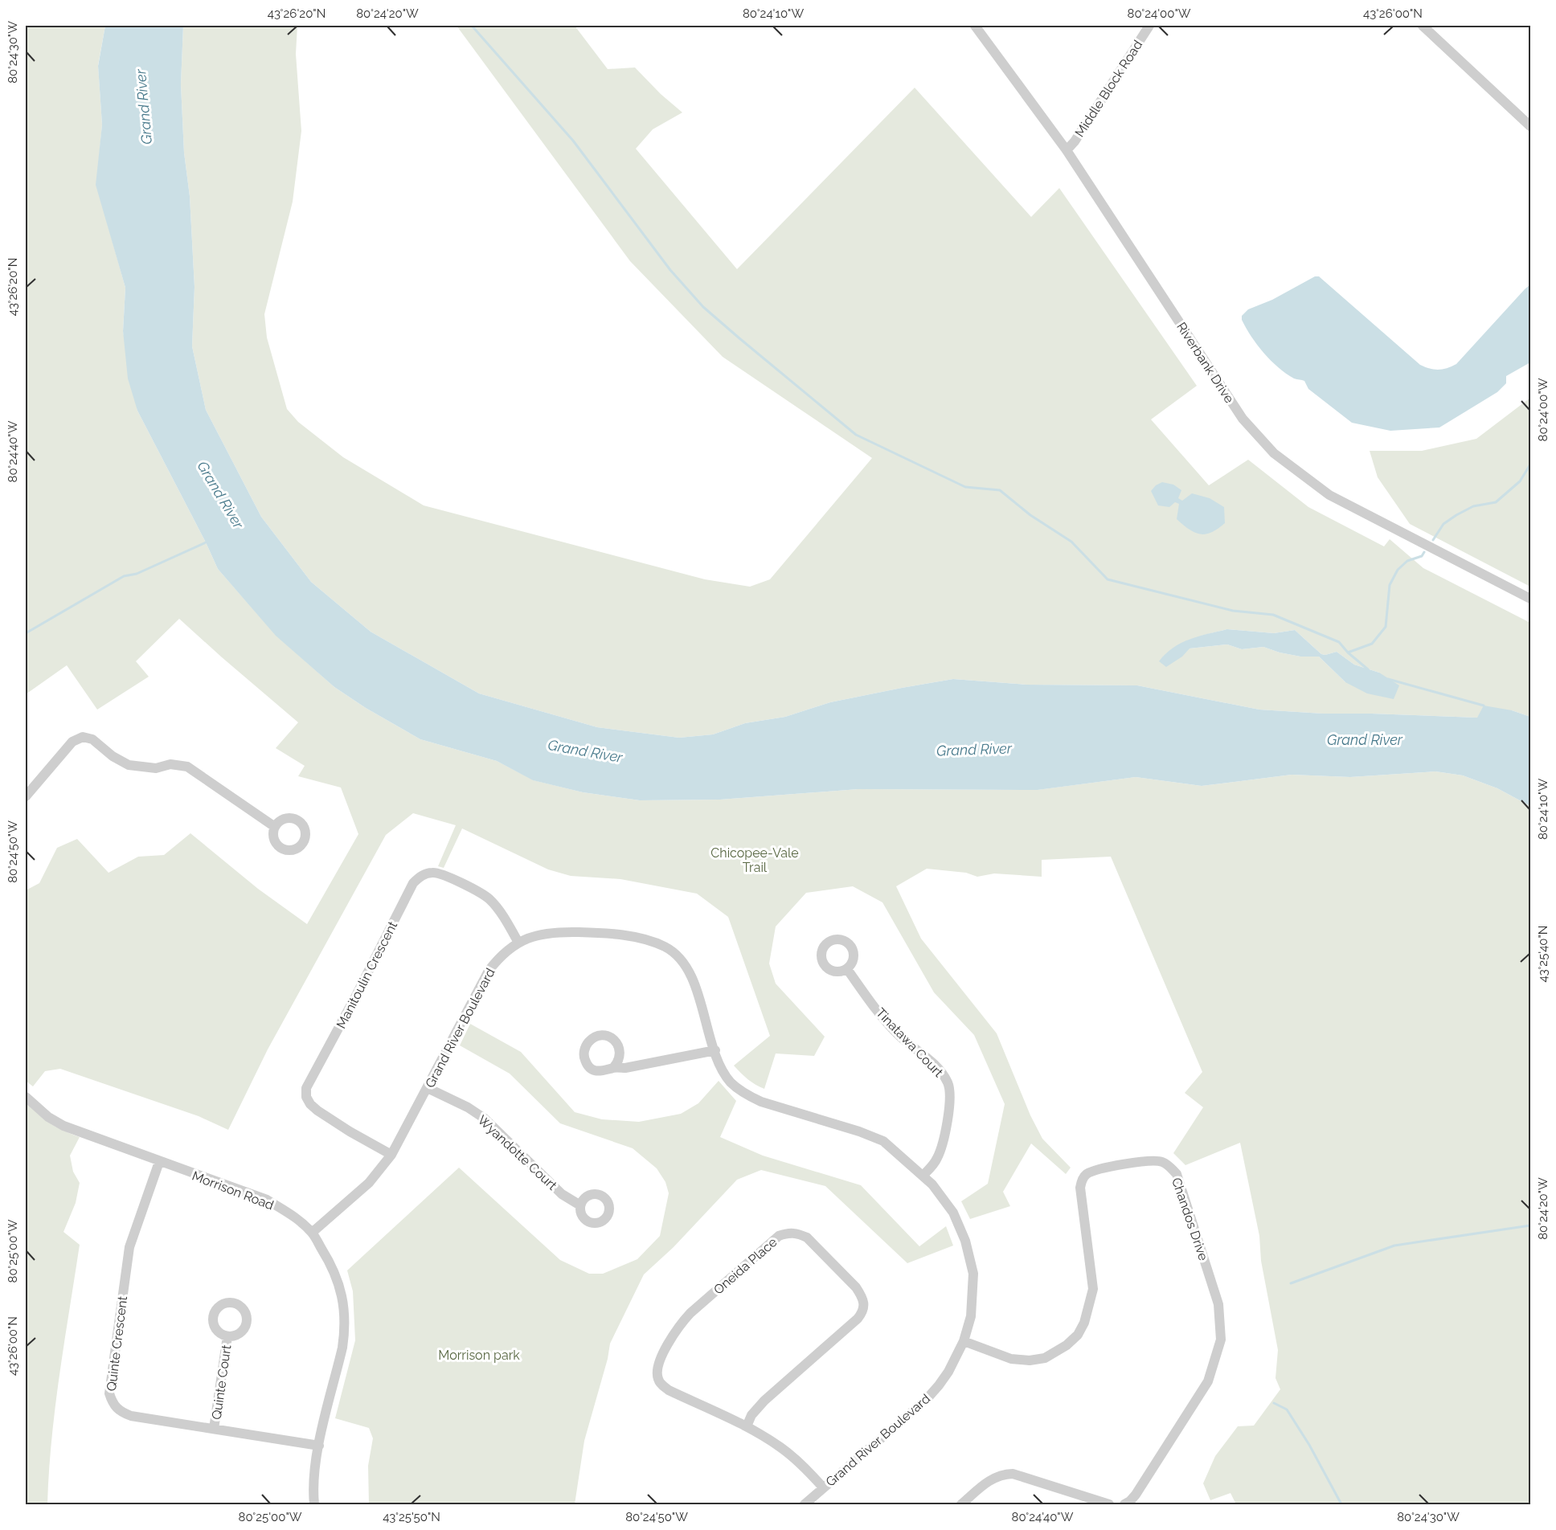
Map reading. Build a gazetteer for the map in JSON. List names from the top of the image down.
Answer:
{
  "streets": {
    "street": [
      "Middle Block Road",
      "Riverbank Drive",
      "Manitoulin Crescent",
      "Grand River Boulevard",
      "Tinatawa Court",
      "Wyandotte Court",
      "Morrison Road",
      "Chandos Drive",
      "Oneida Place",
      "Quinte Crescent",
      "Quinte Court"
    ]
  },
  "crossings": [
    ["Middle Block Road", "Riverbank Drive"],
    ["Manitoulin Crescent", "Grand River Boulevard"],
    ["Grand River Boulevard", "Tinatawa Court"],
    ["Grand River Boulevard", "Wyandotte Court"],
    ["Grand River Boulevard", "Morrison Road"],
    ["Grand River Boulevard", "Chandos Drive"],
    ["Grand River Boulevard", "Oneida Place"],
    ["Morrison Road", "Quinte Crescent"],
    ["Quinte Crescent", "Quinte Court"]
  ],
  "water": ["Grand River"],
  "parks": ["Chicopee-Vale Trail", "Morrison park"],
  "coordinates": [
    "43°26'20\"N",
    "80°24'20\"W",
    "80°24'10\"W",
    "80°24'00\"W",
    "43°26'00\"N",
    "80°24'30\"W",
    "80°24'40\"W",
    "80°24'50\"W",
    "43°25'40\"N",
    "80°25'00\"W",
    "43°25'50\"N"
  ]
}
